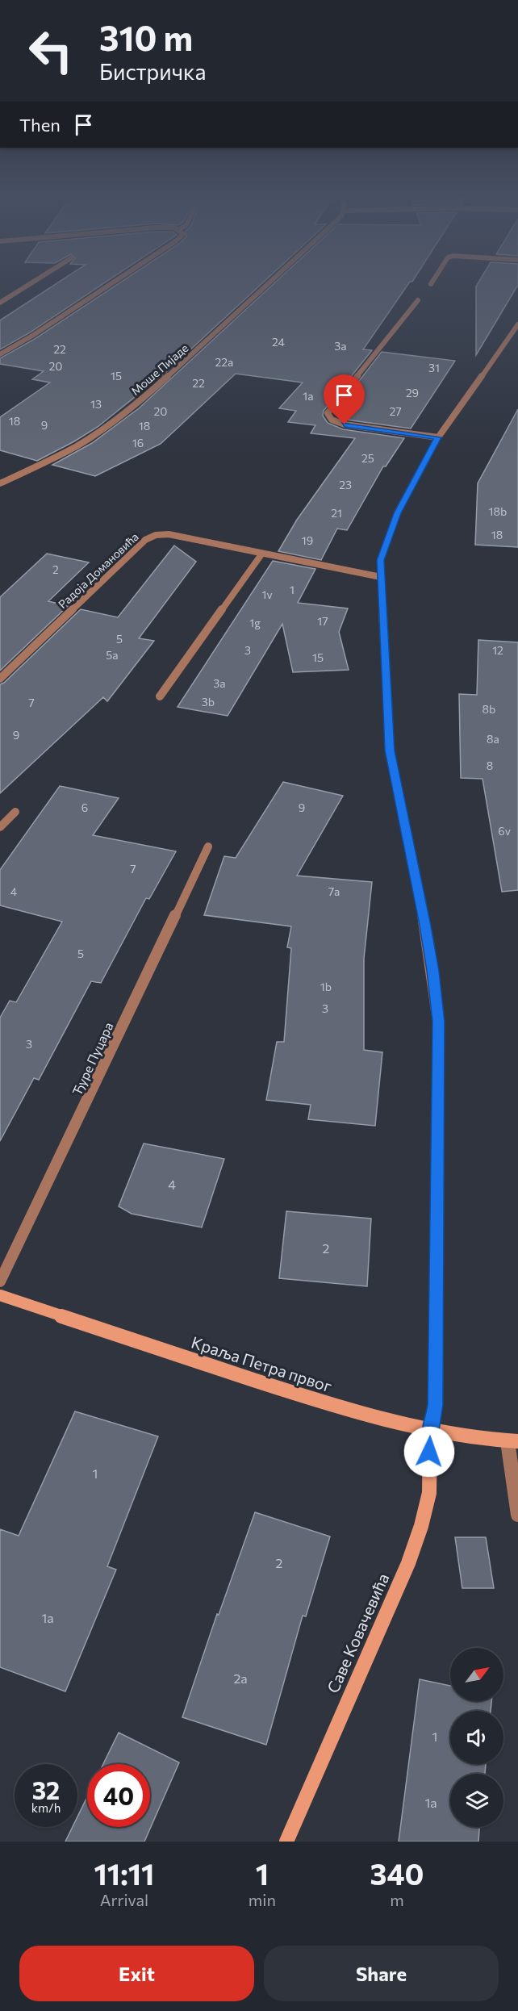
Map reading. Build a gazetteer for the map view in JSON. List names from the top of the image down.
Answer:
{
  "streets": {
    "street": [
      "Моше Пијаде",
      "Радоја Домановића",
      "Ђуре Пуцара",
      "Краља Петра првог",
      "Саве Ковачевића"
    ]
  },
  "crossings": [
    ["Краља Петра првог", "Саве Ковачевића"]
  ],
  "house_numbers": [
    "24",
    "3a",
    "22",
    "22a",
    "20",
    "31",
    "15",
    "22",
    "29",
    "1a",
    "13",
    "20",
    "27",
    "18",
    "9",
    "18",
    "16",
    "25",
    "23",
    "18b",
    "21",
    "18",
    "19",
    "2",
    "1",
    "1v",
    "17",
    "1g",
    "5",
    "3",
    "12",
    "5a",
    "15",
    "3a",
    "3b",
    "7",
    "8b",
    "9",
    "8a",
    "8",
    "6",
    "9",
    "6v",
    "7",
    "4",
    "7a",
    "5",
    "1b",
    "3",
    "3",
    "4",
    "2",
    "1",
    "2",
    "1a",
    "2a",
    "1",
    "1a"
  ],
  "north": "top right",
  "page": {
    "turn": ["310 m", "Бистричка"],
    "then": "Then",
    "speed": "32 km/h",
    "limit": "40",
    "eta": [
      "11:11",
      "Arrival",
      "1",
      "min",
      "340",
      "m"
    ],
    "buttons": ["Exit", "Share"]
  }
}
